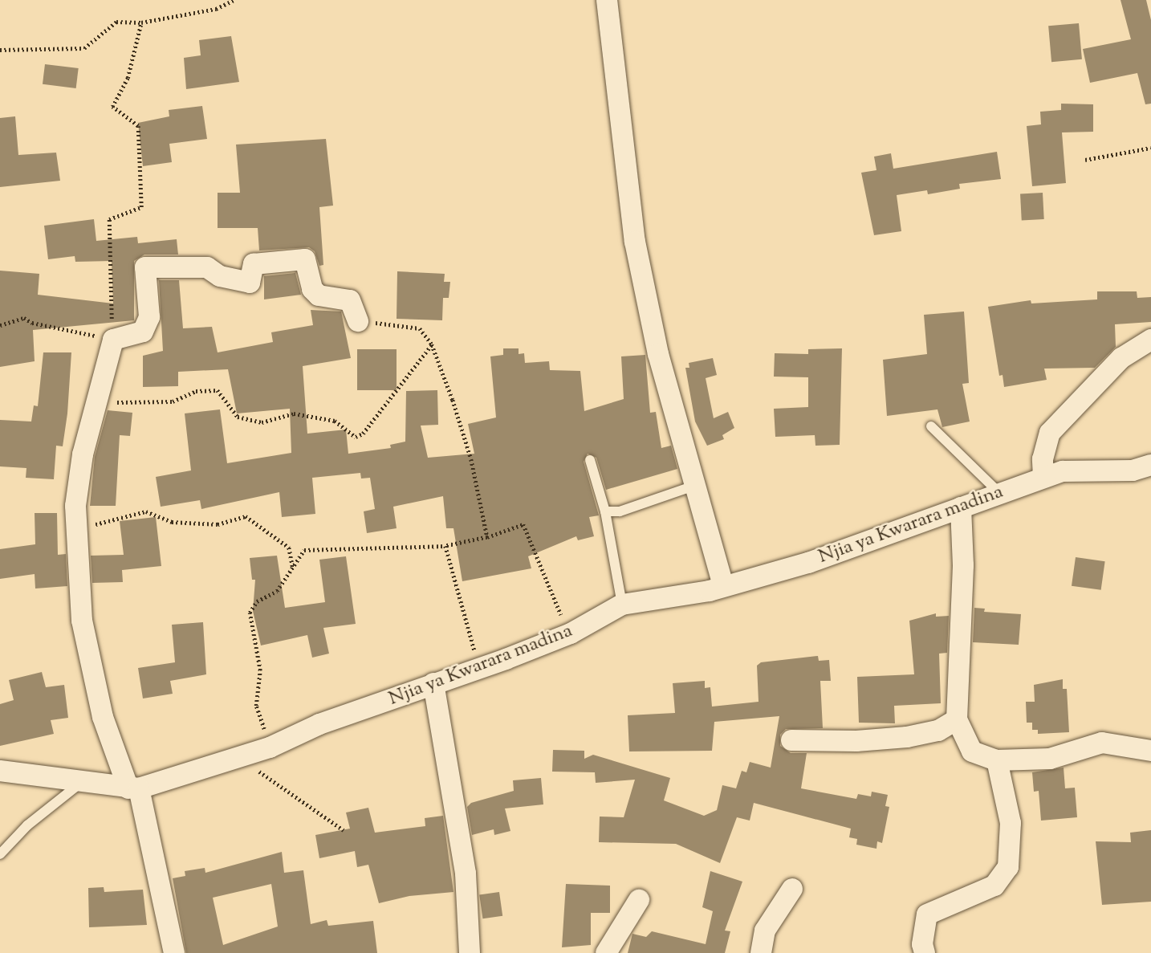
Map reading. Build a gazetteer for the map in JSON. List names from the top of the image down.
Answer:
{
  "streets": {
    "street": ["Njia ya Kwarara madina"]
  }
}
